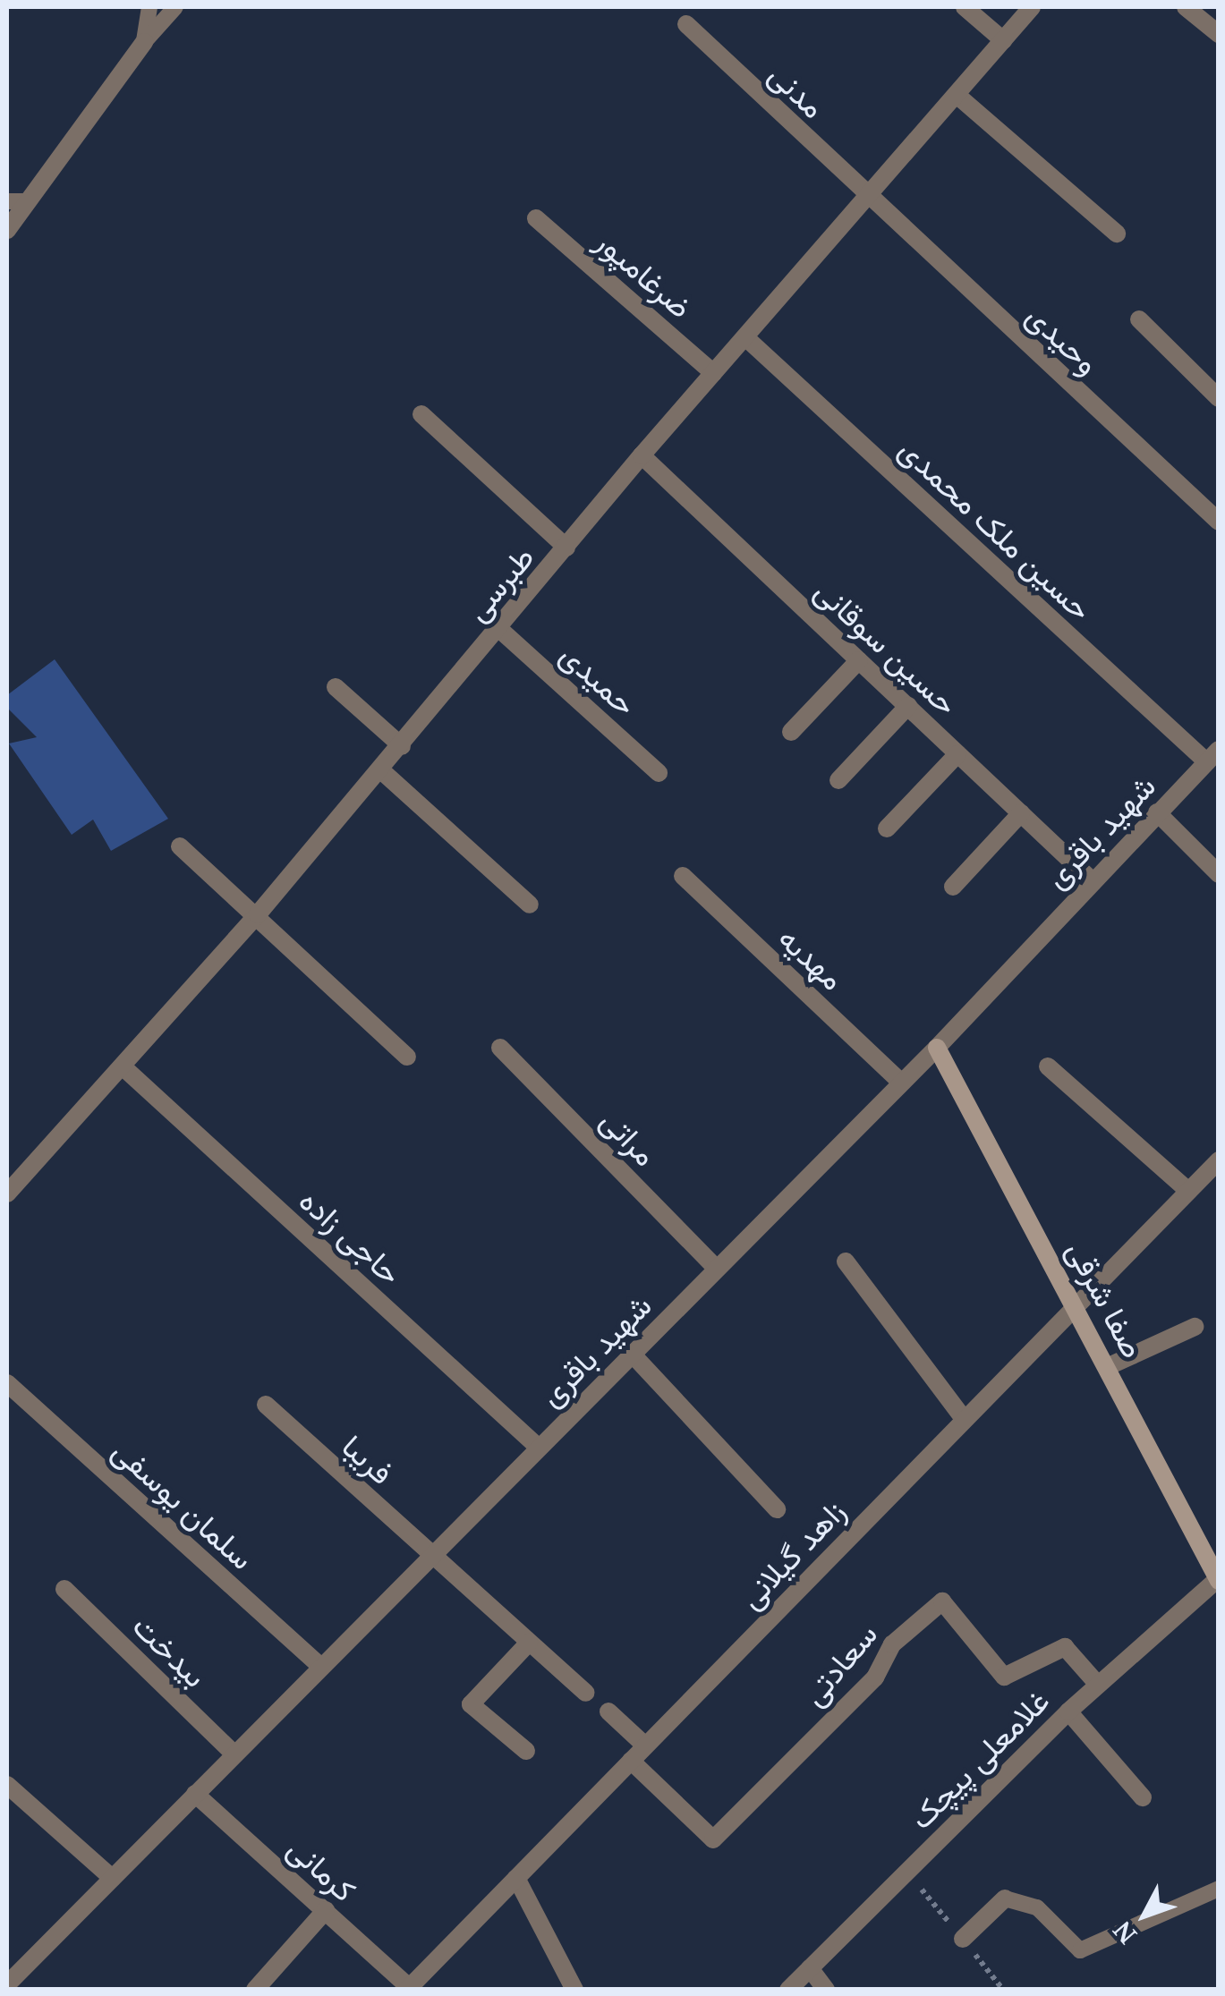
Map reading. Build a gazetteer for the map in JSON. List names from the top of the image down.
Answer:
{
  "streets": {
    "main road": ["صفا شرقی"],
    "street": [
      "مدنی",
      "ضرغامپور",
      "وحیدی",
      "حسین ملک محمدی",
      "طبرسی",
      "حسین سوقانی",
      "حمیدی",
      "شهید باقری",
      "مهدیه",
      "مراتی",
      "حاجی زاده",
      "فریبا",
      "سلمان یوسفی",
      "زاهد گیلانی",
      "بیدخت",
      "سعادتی",
      "غلامعلی پیچک",
      "کرمانی"
    ]
  },
  "crossings": [
    ["مدنی", "وحیدی"],
    ["مدنی", "طبرسی"],
    ["ضرغامپور", "طبرسی"],
    ["وحیدی", "طبرسی"],
    ["حسین ملک محمدی", "طبرسی"],
    ["حسین ملک محمدی", "شهید باقری"],
    ["طبرسی", "حسین سوقانی"],
    ["طبرسی", "حمیدی"],
    ["طبرسی", "حاجی زاده"],
    ["حسین سوقانی", "شهید باقری"],
    ["شهید باقری", "مهدیه"],
    ["شهید باقری", "مراتی"],
    ["شهید باقری", "حاجی زاده"],
    ["شهید باقری", "صفا شرقی"],
    ["شهید باقری", "فریبا"],
    ["شهید باقری", "سلمان یوسفی"],
    ["شهید باقری", "بیدخت"],
    ["شهید باقری", "کرمانی"],
    ["صفا شرقی", "زاهد گیلانی"],
    ["صفا شرقی", "غلامعلی پیچک"],
    ["زاهد گیلانی", "سعادتی"],
    ["زاهد گیلانی", "کرمانی"],
    ["سعادتی", "غلامعلی پیچک"]
  ],
  "north": "bottom left"
}
